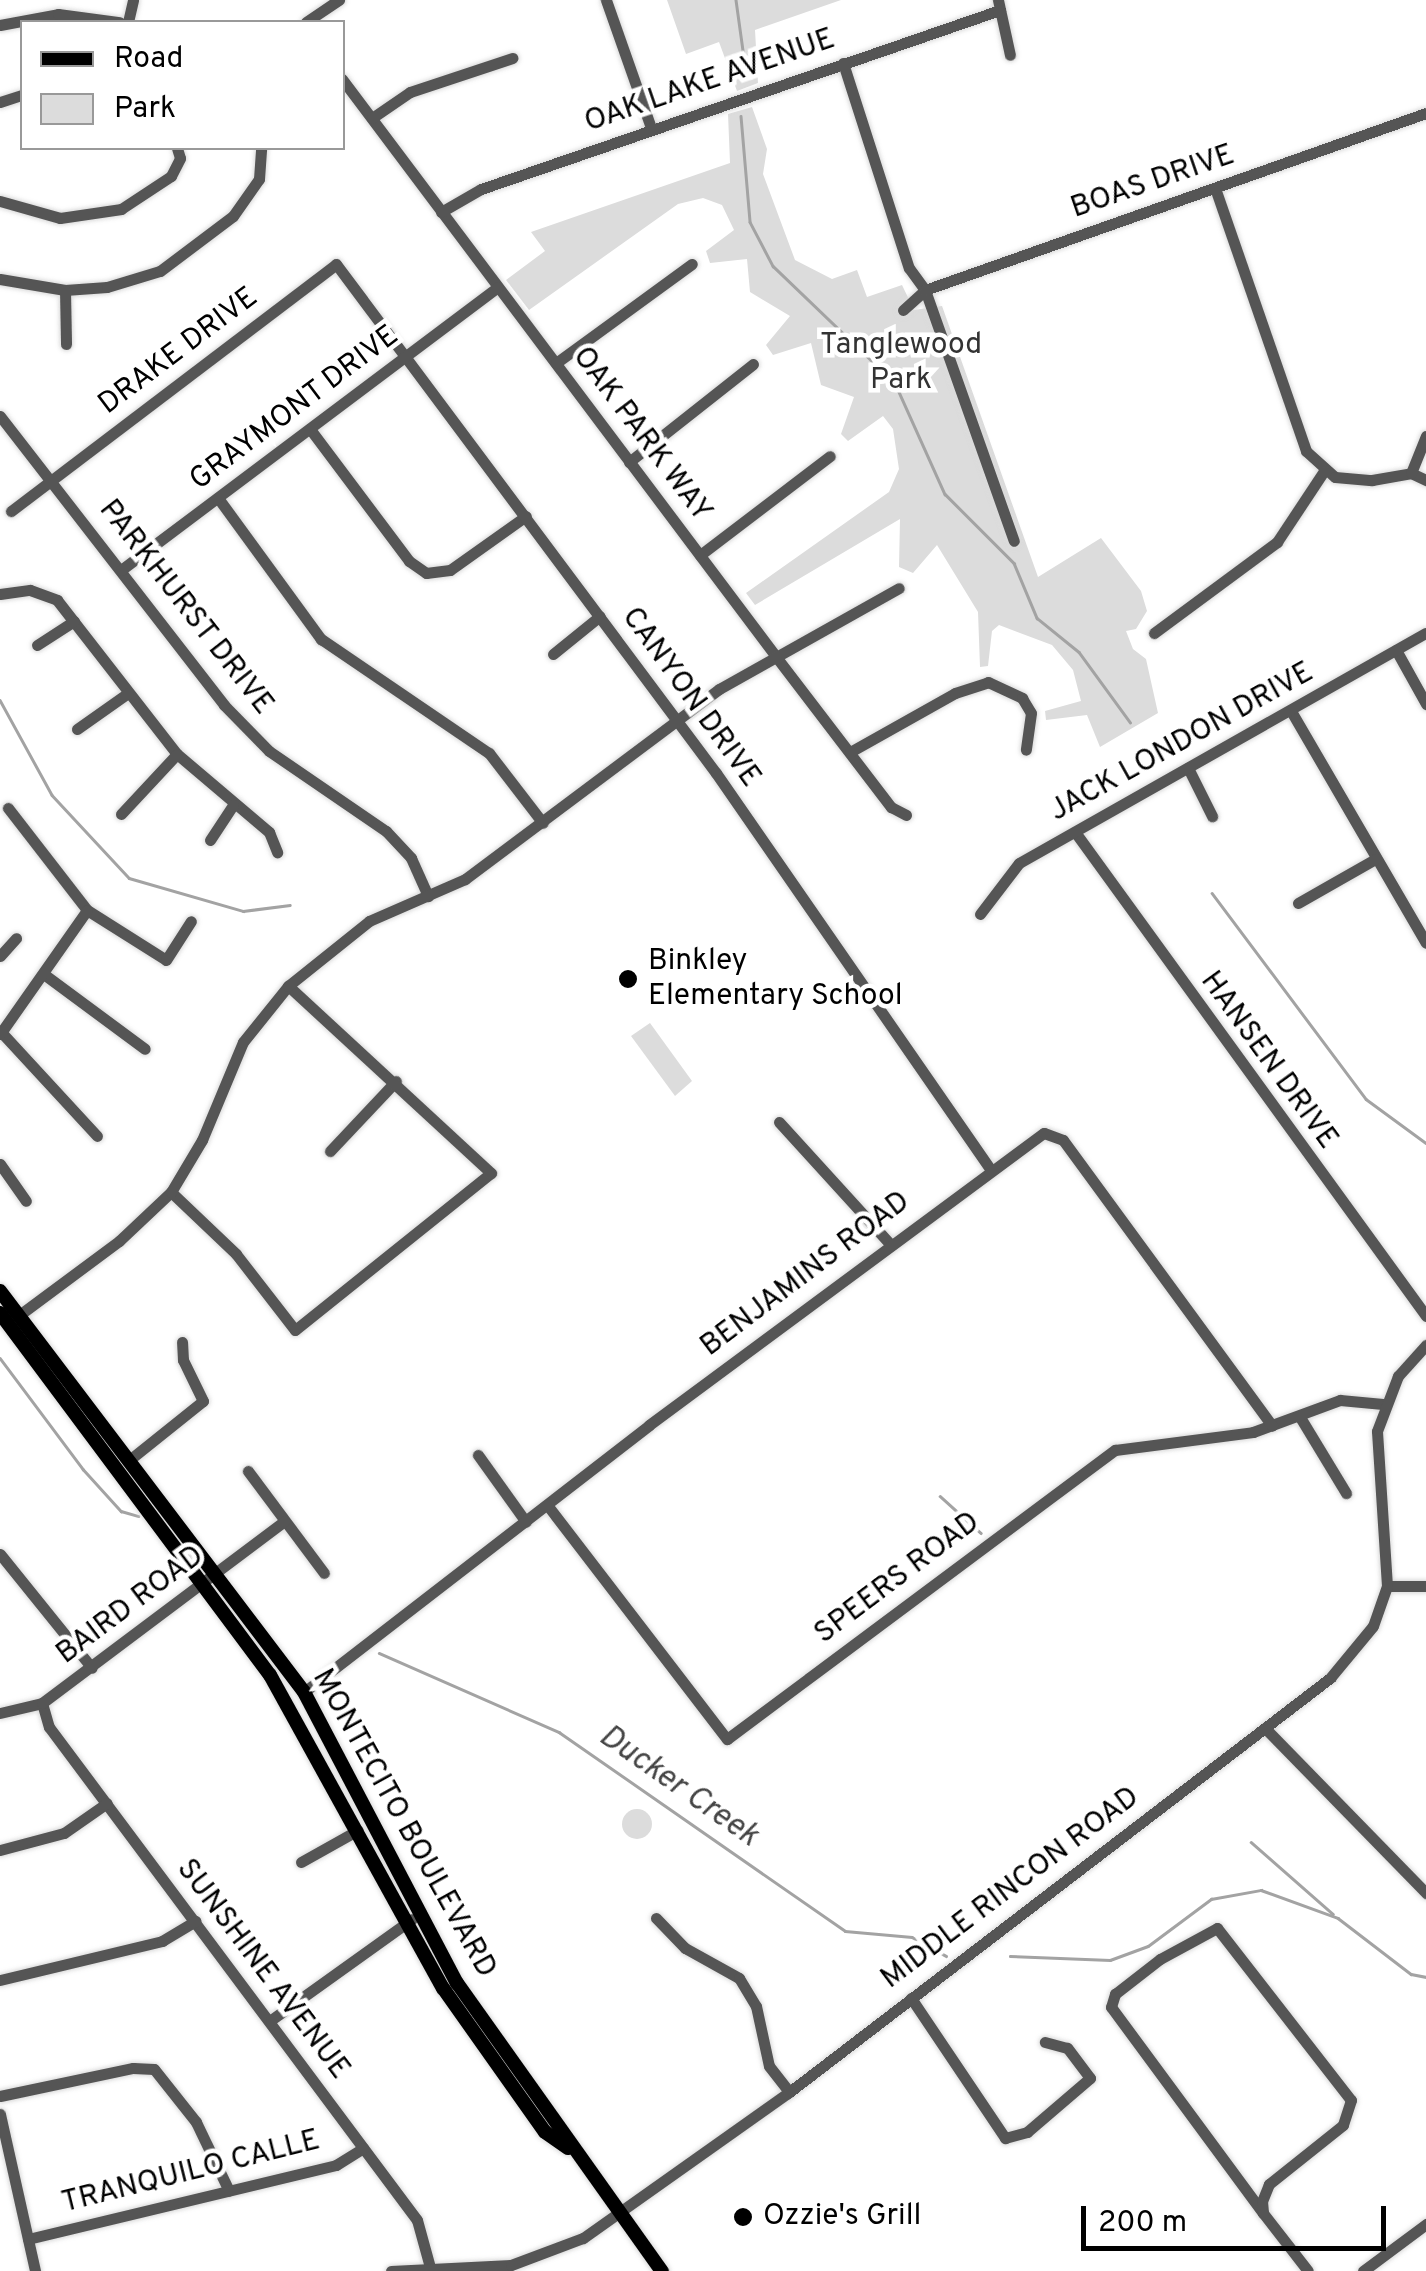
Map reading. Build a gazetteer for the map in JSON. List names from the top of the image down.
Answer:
{
  "streets": {
    "main road": ["MONTECITO BOULEVARD"],
    "street": [
      "OAK LAKE AVENUE",
      "BOAS DRIVE",
      "DRAKE DRIVE",
      "GRAYMONT DRIVE",
      "OAK PARK WAY",
      "PARKHURST DRIVE",
      "CANYON DRIVE",
      "JACK LONDON DRIVE",
      "HANSEN DRIVE",
      "BENJAMINS ROAD",
      "SPEERS ROAD",
      "BAIRD ROAD",
      "MIDDLE RINCON ROAD",
      "SUNSHINE AVENUE",
      "TRANQUILO CALLE"
    ]
  },
  "crossings": [
    ["OAK LAKE AVENUE", "OAK PARK WAY"],
    ["DRAKE DRIVE", "PARKHURST DRIVE"],
    ["DRAKE DRIVE", "CANYON DRIVE"],
    ["GRAYMONT DRIVE", "OAK PARK WAY"],
    ["GRAYMONT DRIVE", "PARKHURST DRIVE"],
    ["GRAYMONT DRIVE", "CANYON DRIVE"],
    ["CANYON DRIVE", "BENJAMINS ROAD"],
    ["JACK LONDON DRIVE", "HANSEN DRIVE"],
    ["BENJAMINS ROAD", "SPEERS ROAD"],
    ["BENJAMINS ROAD", "MONTECITO BOULEVARD"],
    ["SPEERS ROAD", "MIDDLE RINCON ROAD"],
    ["BAIRD ROAD", "MONTECITO BOULEVARD"],
    ["BAIRD ROAD", "SUNSHINE AVENUE"],
    ["MONTECITO BOULEVARD", "MIDDLE RINCON ROAD"],
    ["MIDDLE RINCON ROAD", "SUNSHINE AVENUE"],
    ["SUNSHINE AVENUE", "TRANQUILO CALLE"]
  ],
  "water": ["Ducker Creek"],
  "parks": ["Tanglewood Park"],
  "places": ["Binkley Elementary School", "Ozzie's Grill"],
  "legend": ["Road", "Park"],
  "scale_bar": "200 m"
}
